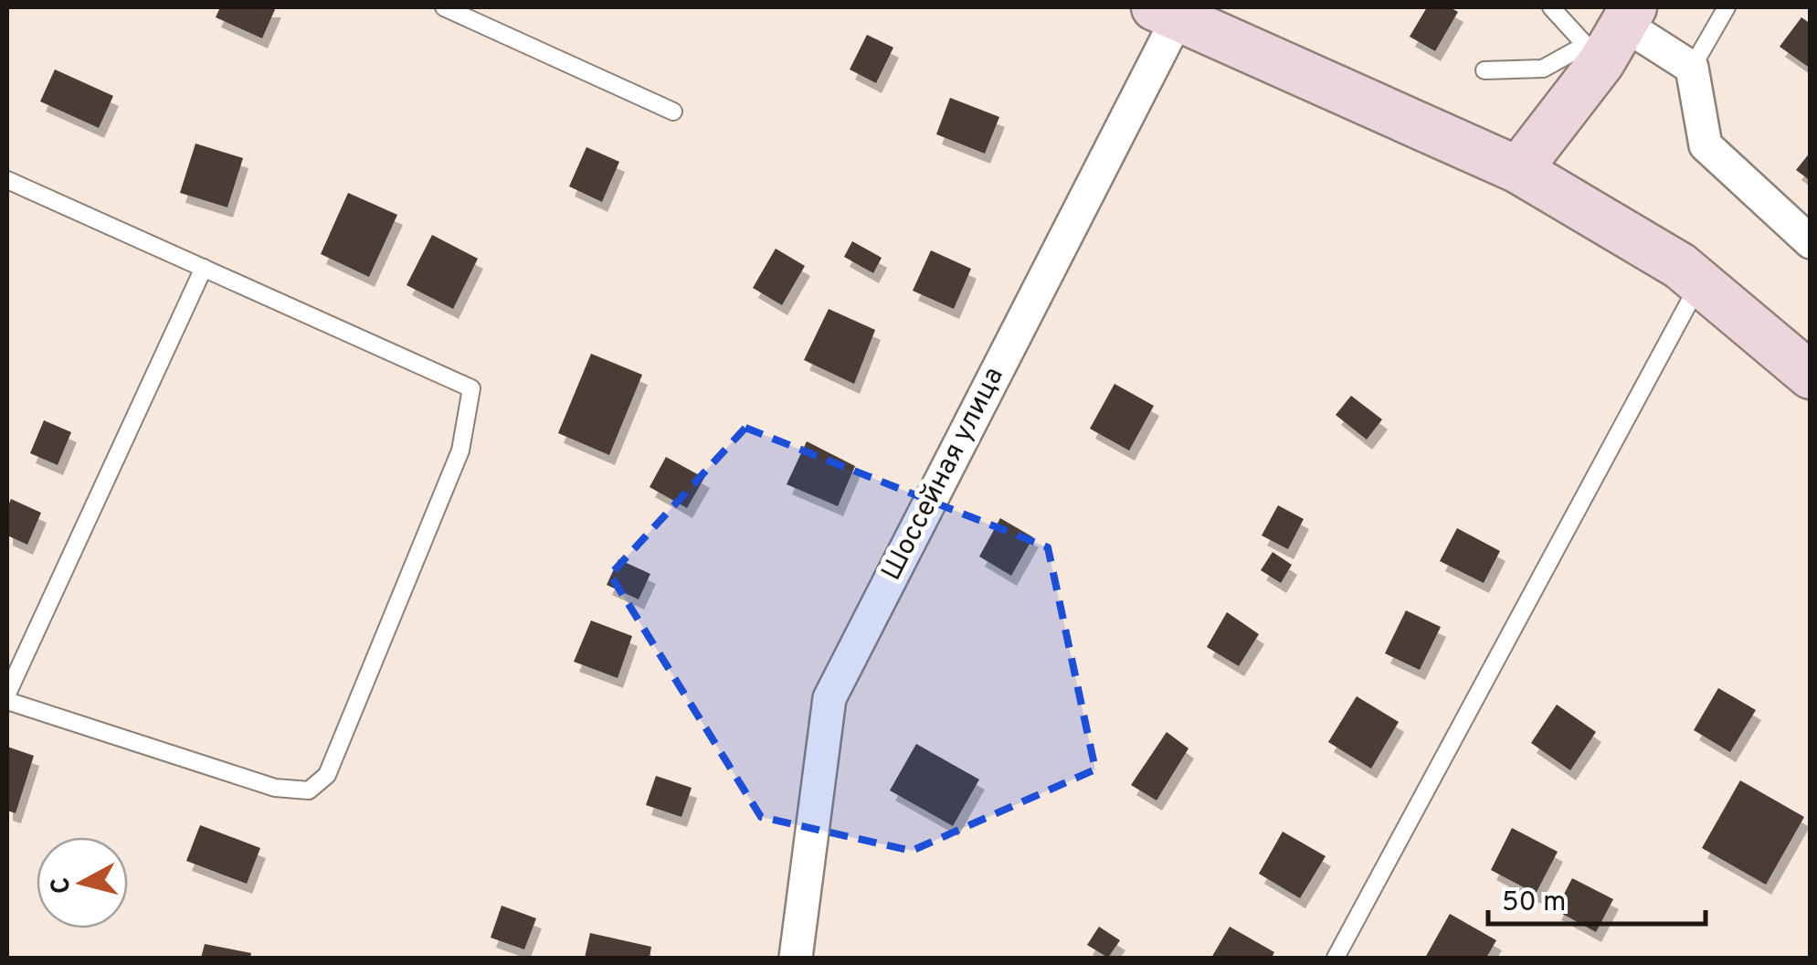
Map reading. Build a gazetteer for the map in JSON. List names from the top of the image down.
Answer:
{
  "streets": {
    "street": ["Шоссейная улица"]
  },
  "scale_bar": "50 m",
  "north": "left"
}
